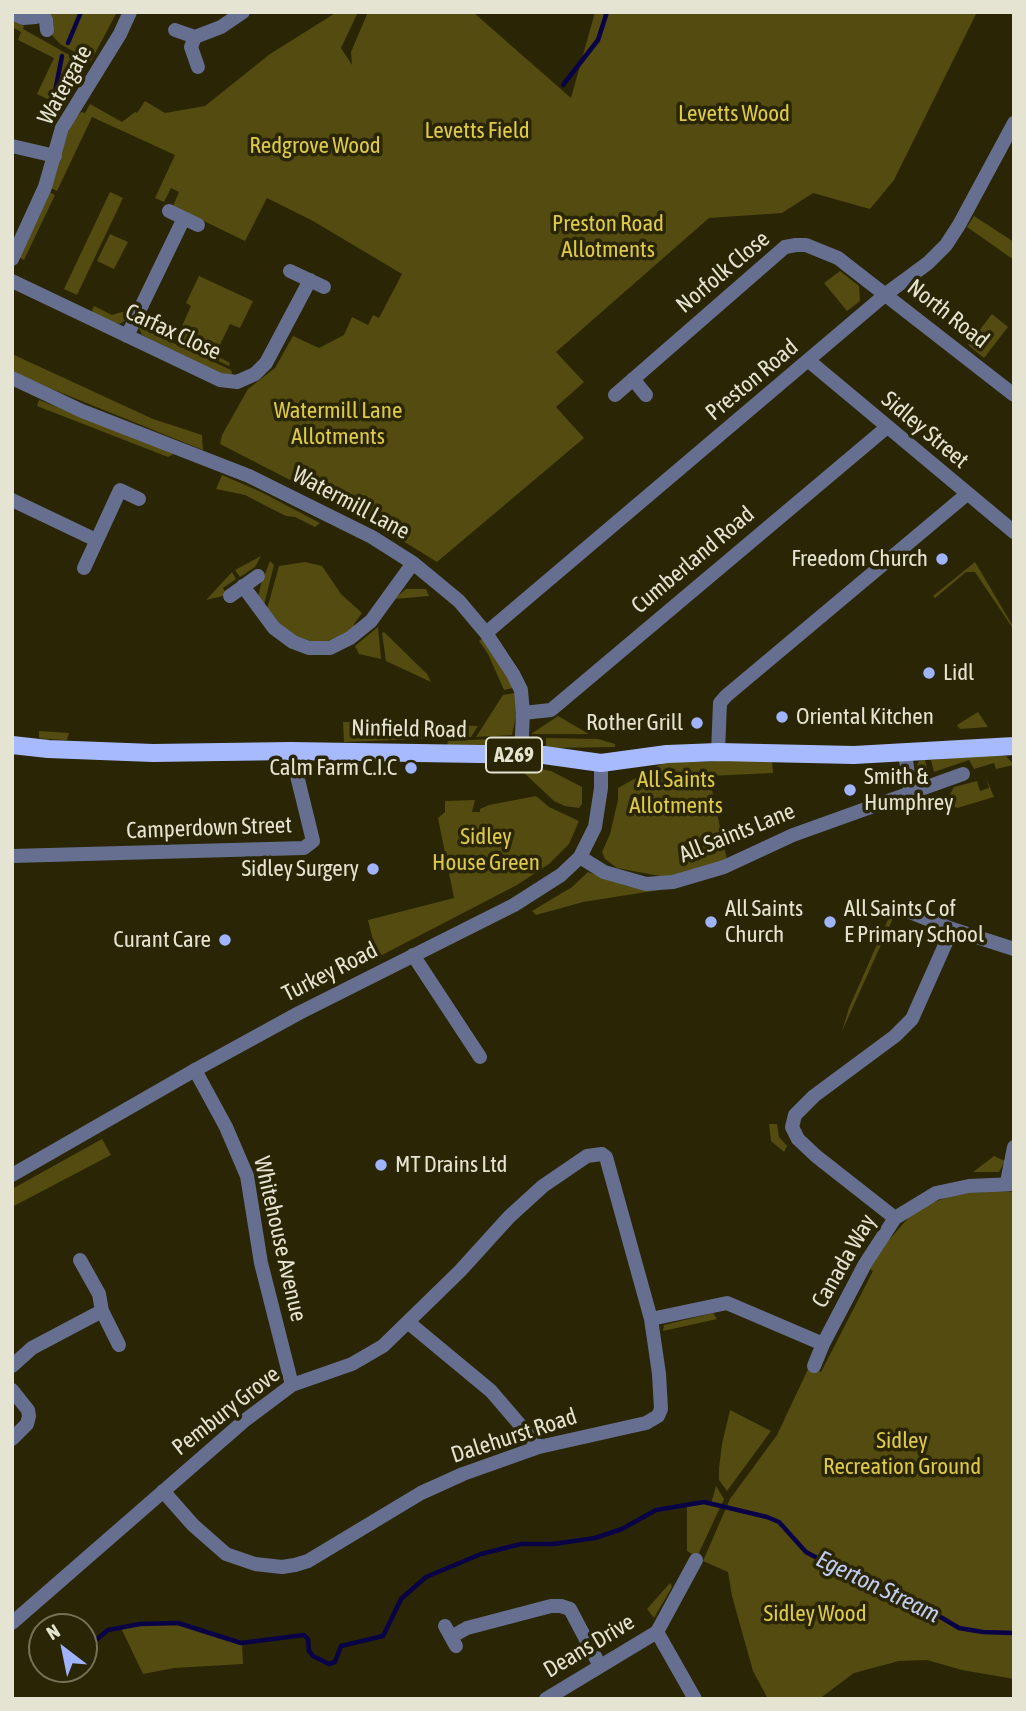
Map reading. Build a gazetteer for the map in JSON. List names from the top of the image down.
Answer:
{
  "streets": {
    "main road": ["Ninfield Road", "A269"],
    "street": [
      "Watergate",
      "Norfolk Close",
      "North Road",
      "Carfax Close",
      "Preston Road",
      "Sidley Street",
      "Watermill Lane",
      "Cumberland Road",
      "Camperdown Street",
      "All Saints Lane",
      "Turkey Road",
      "Whitehouse Avenue",
      "Canada Way",
      "Pembury Grove",
      "Dalehurst Road",
      "Deans Drive"
    ]
  },
  "crossings": [
    ["Norfolk Close", "North Road"],
    ["Norfolk Close", "Preston Road"],
    ["North Road", "Preston Road"],
    ["Preston Road", "Sidley Street"],
    ["Preston Road", "Watermill Lane"],
    ["Sidley Street", "Cumberland Road"],
    ["Watermill Lane", "Cumberland Road"],
    ["Watermill Lane", "Ninfield Road"],
    ["Ninfield Road", "Camperdown Street"],
    ["Ninfield Road", "Turkey Road"],
    ["All Saints Lane", "Turkey Road"],
    ["Turkey Road", "Whitehouse Avenue"],
    ["Whitehouse Avenue", "Pembury Grove"],
    ["Pembury Grove", "Dalehurst Road"]
  ],
  "water": ["Egerton Stream"],
  "parks": [
    "Levetts Wood",
    "Levetts Field",
    "Redgrove Wood",
    "Preston Road Allotments",
    "Watermill Lane Allotments",
    "All Saints Allotments",
    "Sidley House Green",
    "Sidley Recreation Ground",
    "Sidley Wood"
  ],
  "places": [
    "Freedom Church",
    "Lidl",
    "Oriental Kitchen",
    "Rother Grill",
    "Calm Farm C.I.C",
    "Smith & Humphrey",
    "Sidley Surgery",
    "All Saints Church",
    "All Saints C of E Primary School",
    "Curant Care",
    "MT Drains Ltd"
  ],
  "north": "top left"
}
